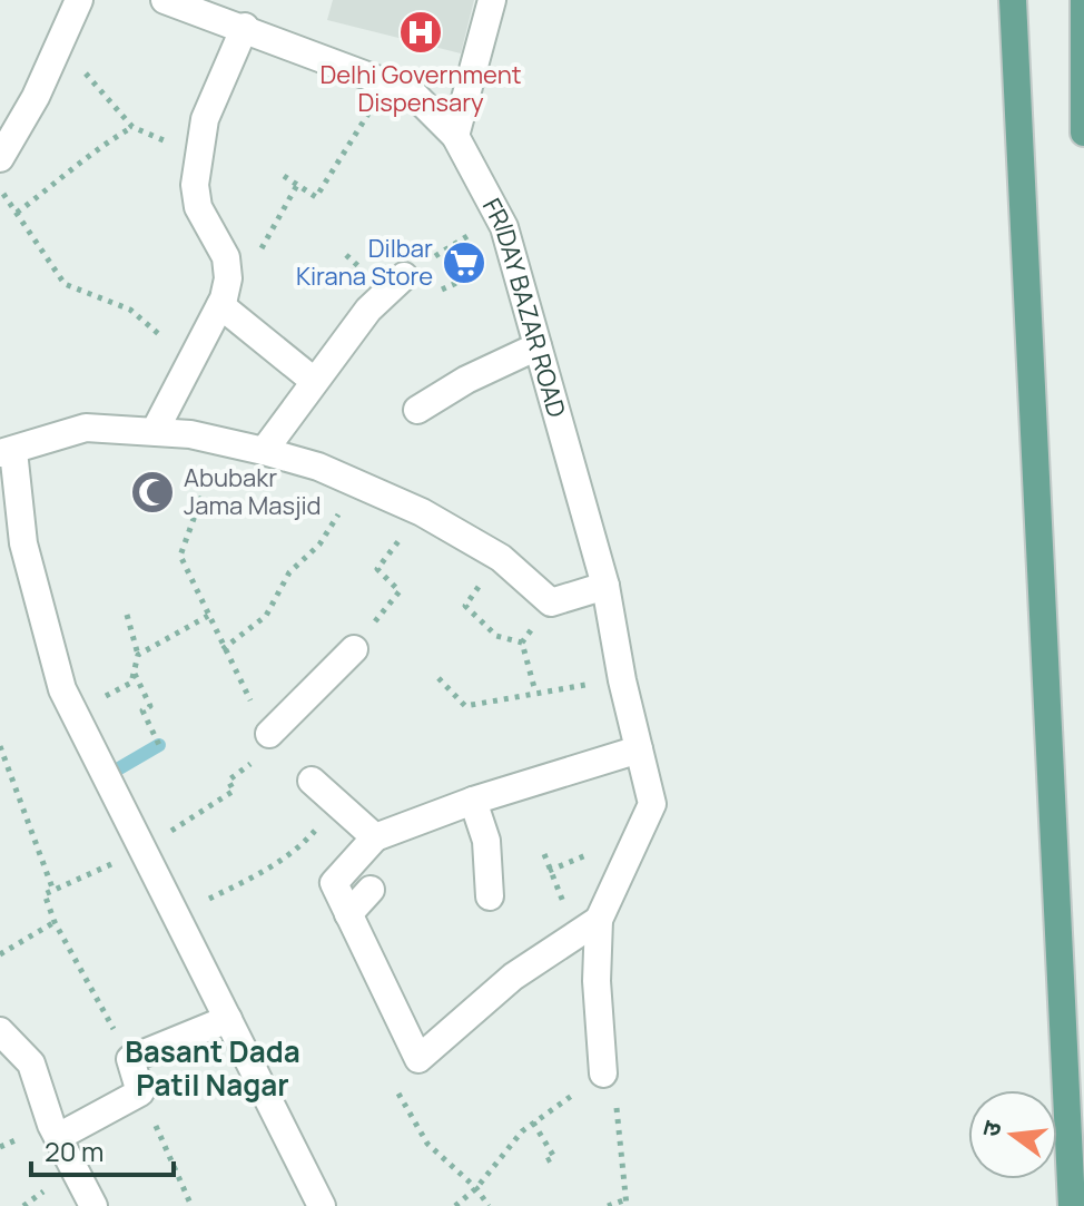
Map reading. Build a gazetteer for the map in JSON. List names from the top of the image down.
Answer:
{
  "streets": {
    "street": ["FRIDAY BAZAR ROAD"]
  },
  "districts": ["Basant Dada Patil Nagar"],
  "places": {
    "hospital": ["Delhi Government Dispensary"],
    "supermarket": ["Dilbar Kirana Store"],
    "mosque": ["Abubakr Jama Masjid"]
  },
  "scale_bar": "20 m",
  "north": "left"
}
